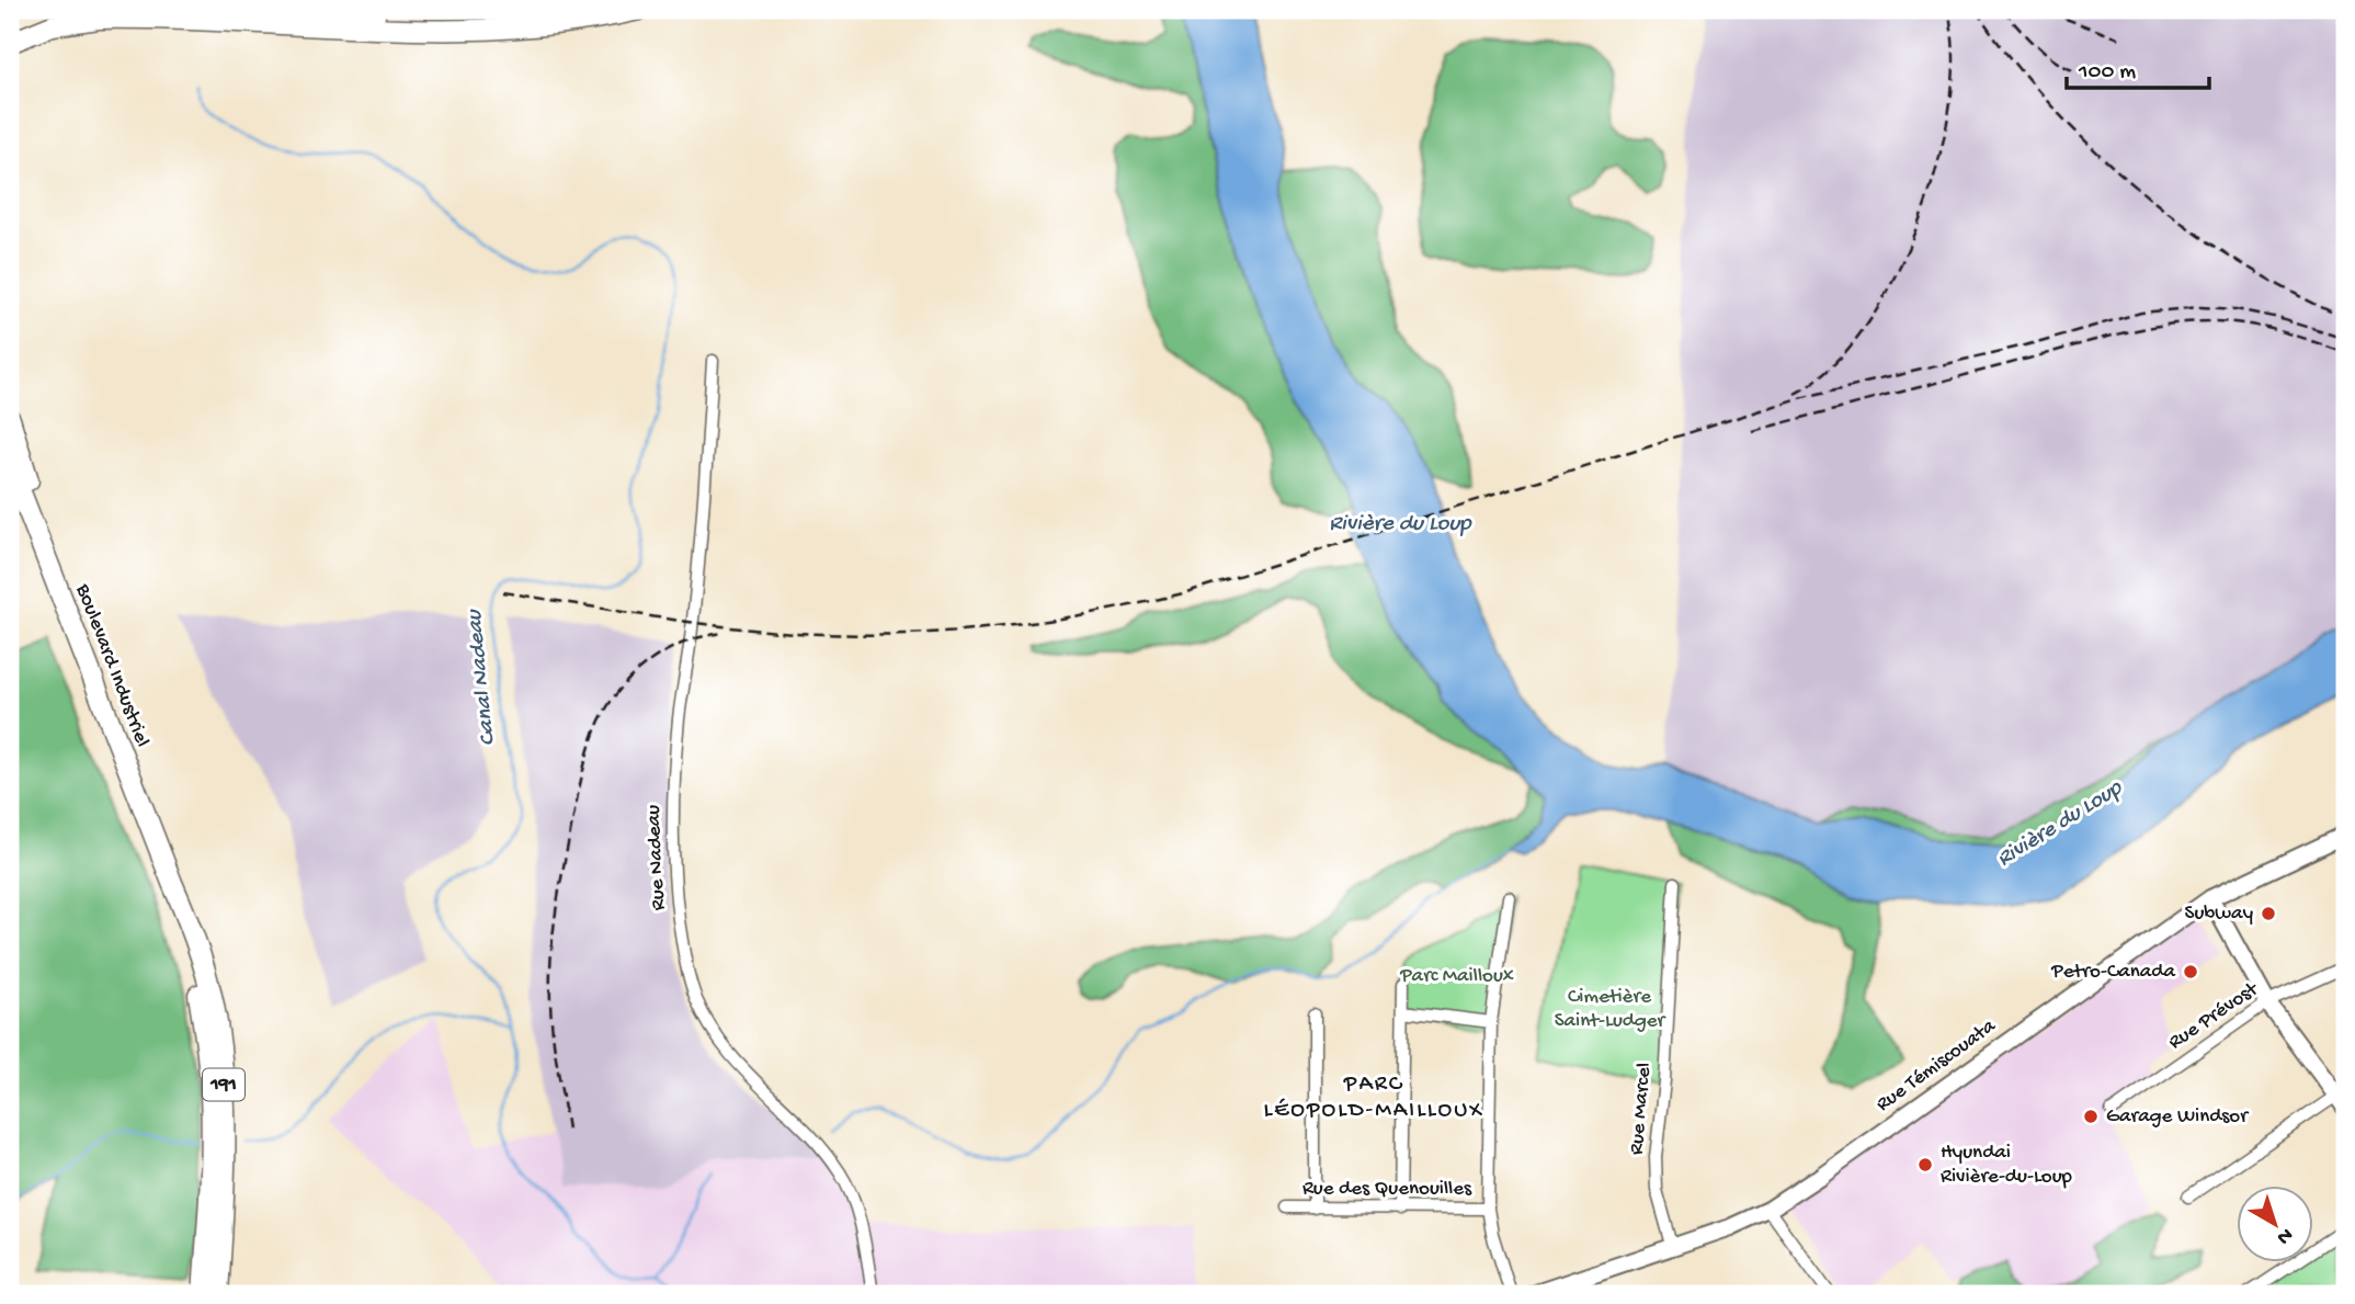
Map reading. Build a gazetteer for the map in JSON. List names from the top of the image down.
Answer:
{
  "streets": {
    "highway": ["Boulevard Industriel", "191"],
    "main road": ["Rue Témiscouata"],
    "street": [
      "Rue Nadeau",
      "Rue Prévost",
      "Rue Marcel",
      "Rue des Quenouilles"
    ]
  },
  "crossings": [
    ["Rue Témiscouata", "Rue Marcel"]
  ],
  "districts": ["PARC LÉOPOLD-MAILLOUX"],
  "water": ["Rivière du Loup", "Canal Nadeau"],
  "parks": ["Parc Mailloux", "Cimetière Saint-Ludger"],
  "places": [
    "Subway",
    "Petro-Canada",
    "Garage Windsor",
    "Hyundai Rivière-du-Loup"
  ],
  "scale_bar": "100 m",
  "north": "bottom right"
}
